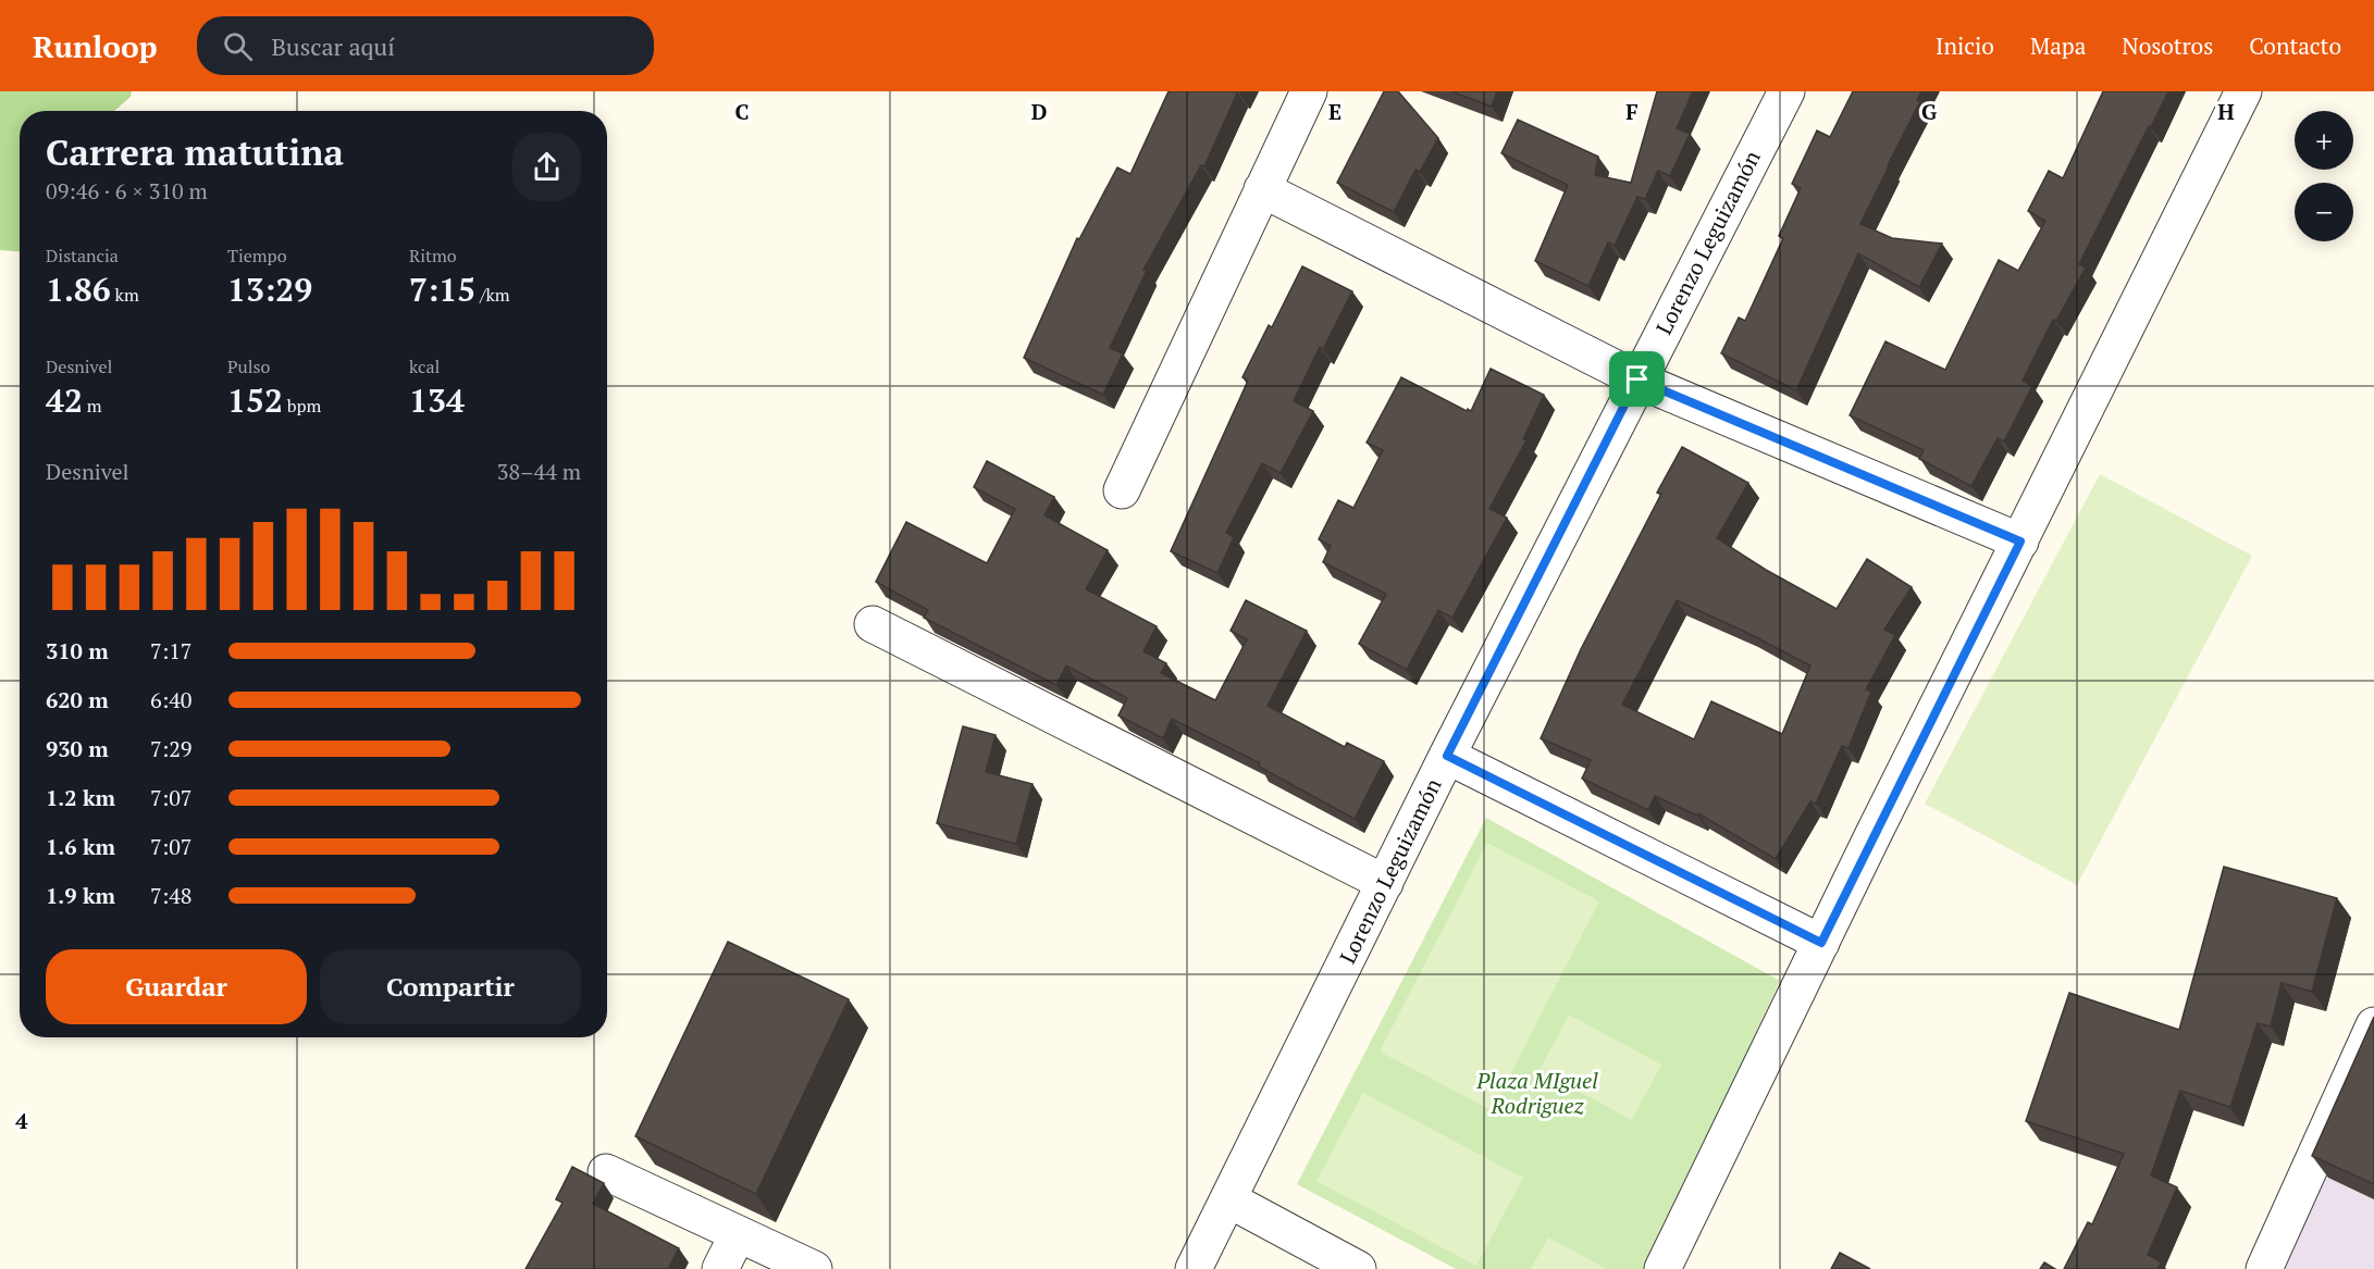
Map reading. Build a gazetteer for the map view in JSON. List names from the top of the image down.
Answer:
{
  "streets": {
    "street": ["Lorenzo Leguizamón"]
  },
  "parks": ["Plaza MIguel Rodriguez"],
  "page": {
    "header": "Runloop",
    "search": "Buscar aquí",
    "nav": [
      "Inicio",
      "Mapa",
      "Nosotros",
      "Contacto"
    ],
    "map_buttons": ["+", "−"],
    "heading": ["Carrera matutina", "09:46 · 6 × 310 m"],
    "stats": [
      ["Distancia", "1.86 km"],
      ["Tiempo", "13:29"],
      ["Ritmo", "7:15 /km"],
      ["Desnivel", "42 m"],
      ["Pulso", "152 bpm"],
      ["kcal", "134"]
    ],
    "chart": ["Desnivel", "38–44 m"],
    "list": [
      {
        "name": "310 m",
        "note": "7:17"
      },
      {
        "name": "620 m",
        "note": "6:40"
      },
      {
        "name": "930 m",
        "note": "7:29"
      },
      {
        "name": "1.2 km",
        "note": "7:07"
      },
      {
        "name": "1.6 km",
        "note": "7:07"
      },
      {
        "name": "1.9 km",
        "note": "7:48"
      }
    ],
    "buttons": ["Guardar", "Compartir"]
  },
  "grid": {
    "columns": [
      "C",
      "D",
      "E",
      "F",
      "G",
      "H"
    ],
    "rows": ["4"]
  }
}
